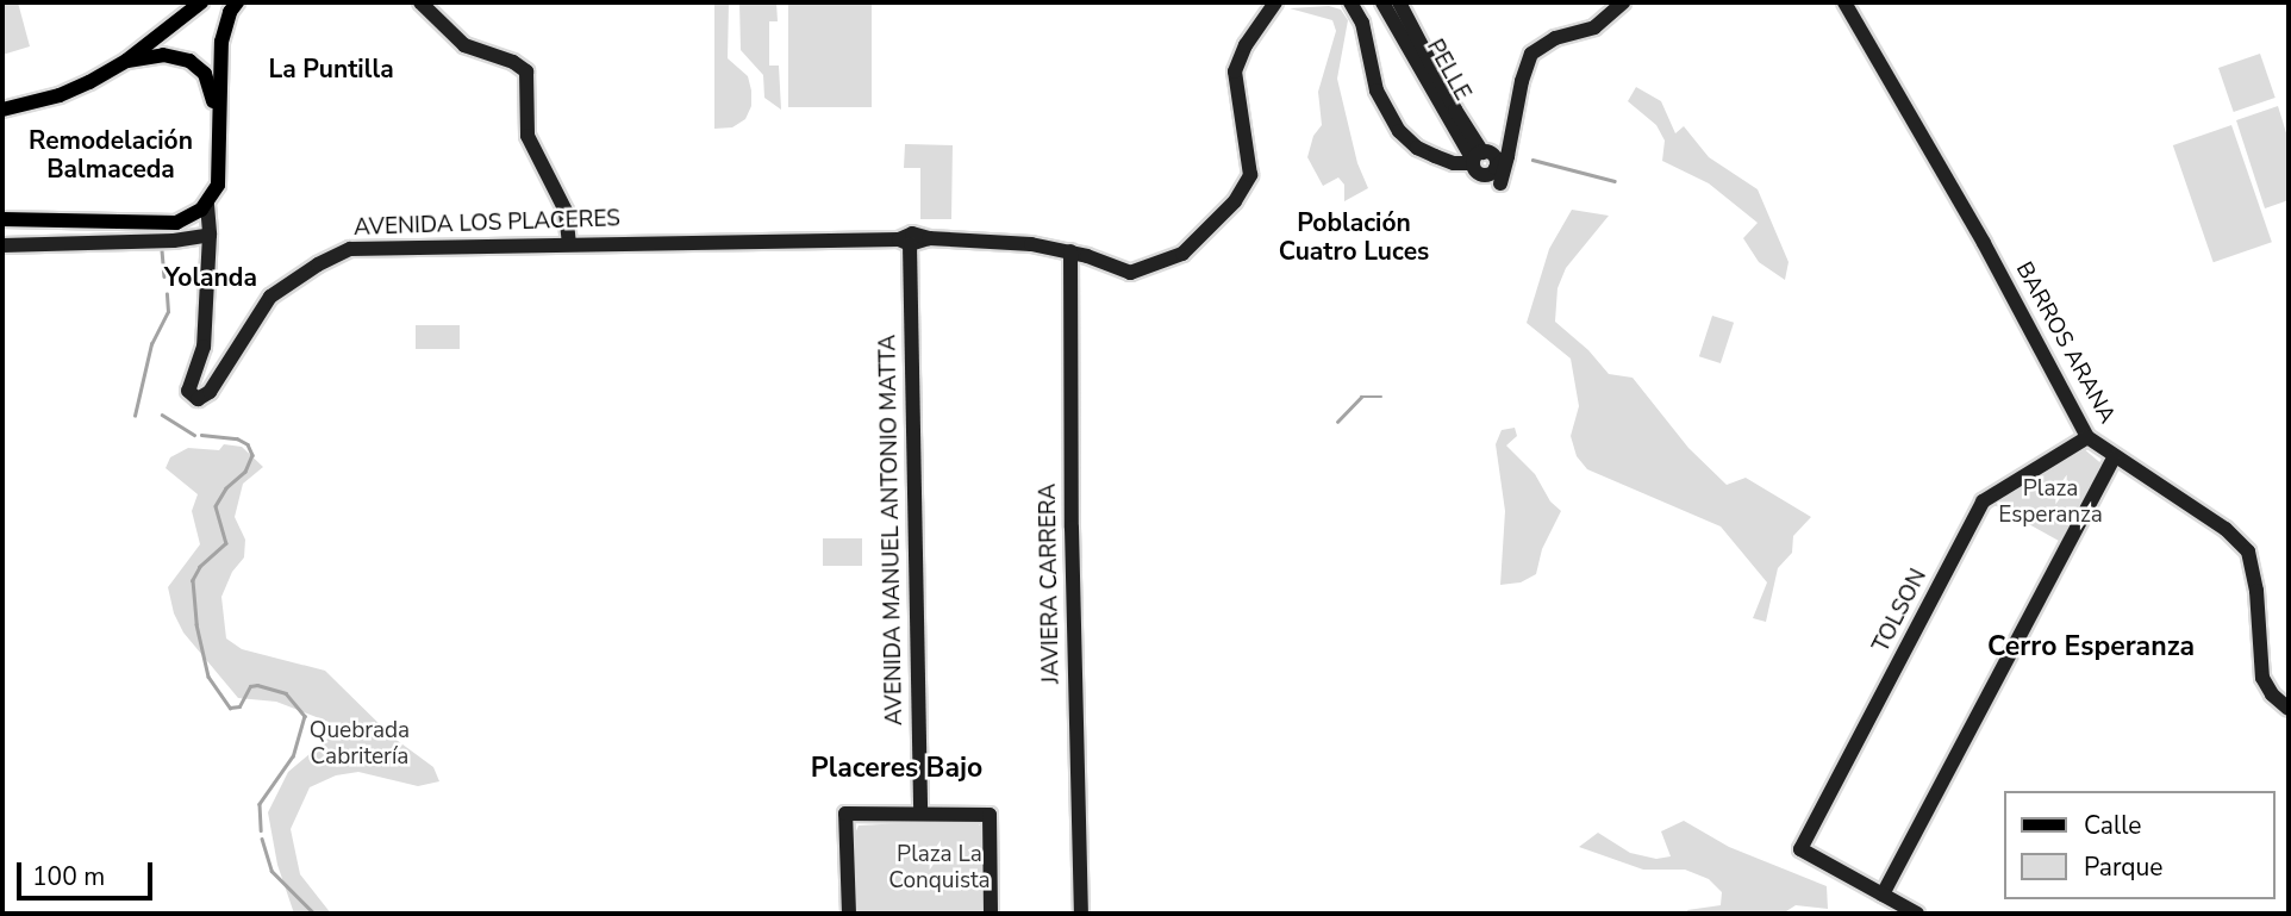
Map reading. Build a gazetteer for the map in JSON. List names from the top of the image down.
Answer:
{
  "streets": {
    "main road": [
      "PELLE",
      "AVENIDA LOS PLACERES",
      "BARROS ARANA",
      "AVENIDA MANUEL ANTONIO MATTA",
      "JAVIERA CARRERA",
      "TOLSON"
    ]
  },
  "crossings": [
    ["AVENIDA LOS PLACERES", "AVENIDA MANUEL ANTONIO MATTA"],
    ["AVENIDA LOS PLACERES", "JAVIERA CARRERA"],
    ["BARROS ARANA", "TOLSON"]
  ],
  "districts": [
    "La Puntilla",
    "Remodelación Balmaceda",
    "Población Cuatro Luces",
    "Yolanda",
    "Cerro Esperanza",
    "Placeres Bajo"
  ],
  "parks": ["Plaza Esperanza", "Quebrada Cabritería", "Plaza La Conquista"],
  "legend": ["Calle", "Parque"],
  "scale_bar": "100 m"
}
